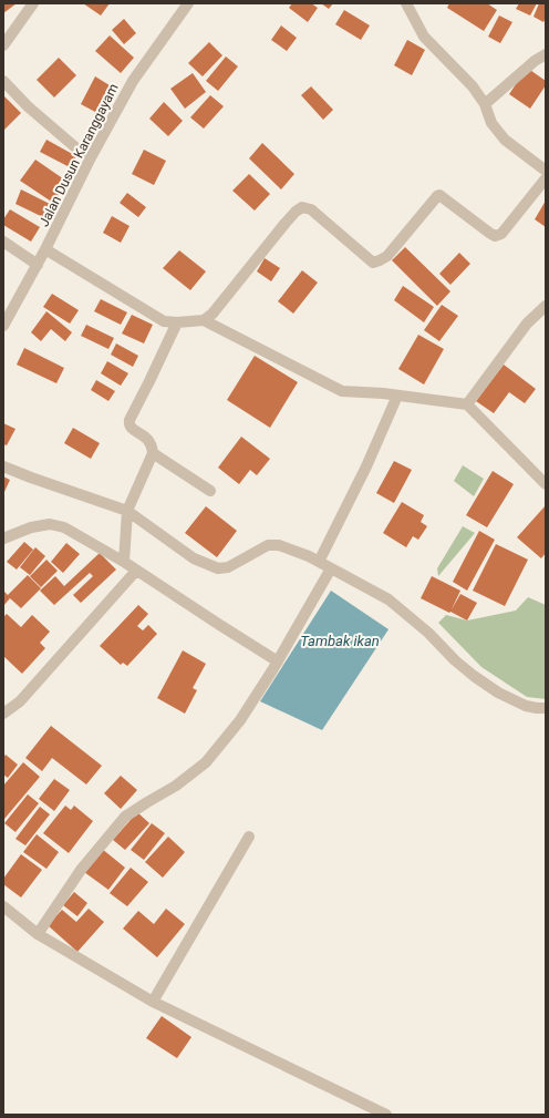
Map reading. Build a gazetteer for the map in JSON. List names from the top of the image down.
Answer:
{
  "streets": {
    "street": ["Jalan Dusun Karanggayam"]
  },
  "water": ["Tambak ikan"]
}
